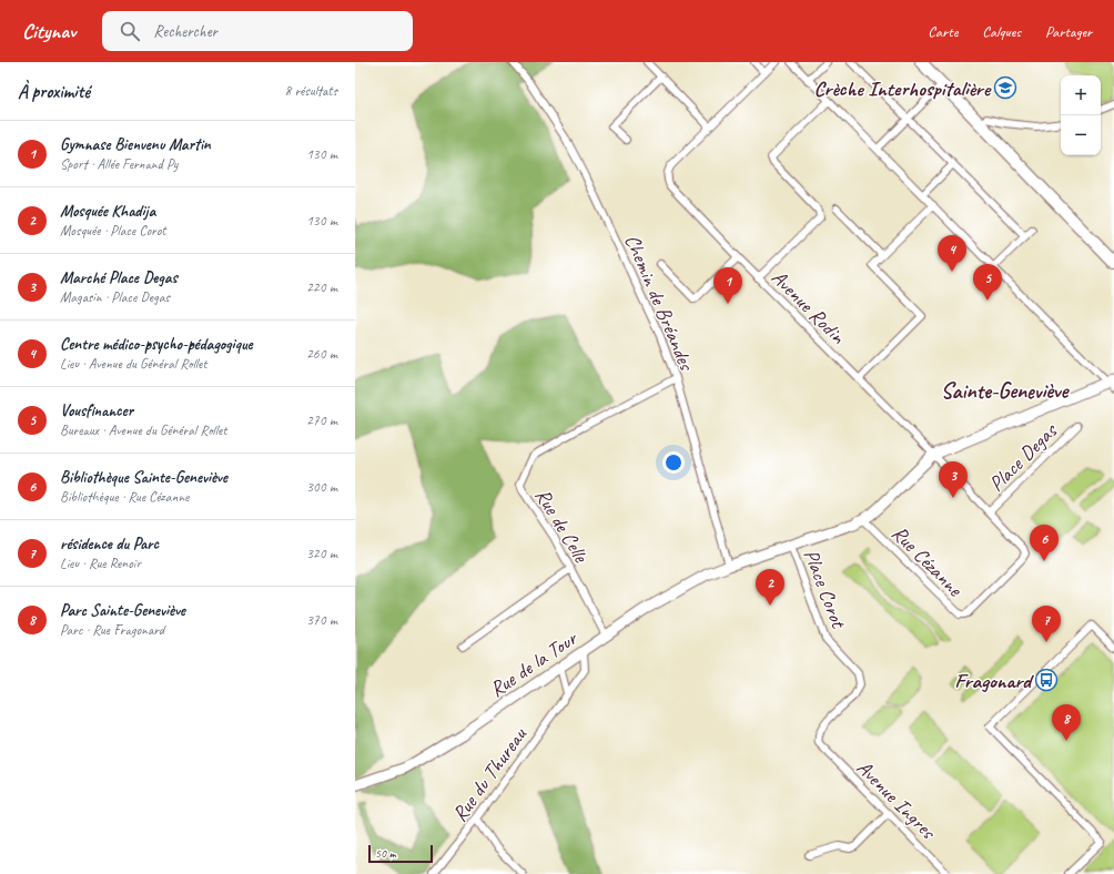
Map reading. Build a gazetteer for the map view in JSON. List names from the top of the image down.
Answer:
{
  "streets": {
    "street": [
      "Chemin de Bréandes",
      "Avenue Rodin",
      "Place Degas",
      "Rue de Celle",
      "Rue Cézanne",
      "Place Corot",
      "Rue de la Tour",
      "Rue du Thureau",
      "Avenue Ingres"
    ]
  },
  "crossings": [
    ["Chemin de Bréandes", "Rue de Celle"],
    ["Chemin de Bréandes", "Rue de la Tour"],
    ["Avenue Rodin", "Place Degas"],
    ["Avenue Rodin", "Rue de la Tour"],
    ["Place Degas", "Rue Cézanne"],
    ["Place Degas", "Rue de la Tour"],
    ["Rue de Celle", "Rue de la Tour"],
    ["Rue Cézanne", "Rue de la Tour"],
    ["Place Corot", "Rue de la Tour"],
    ["Place Corot", "Avenue Ingres"],
    ["Rue de la Tour", "Rue du Thureau"]
  ],
  "districts": ["Sainte-Geneviève"],
  "places": {
    "school or university": ["Crèche Interhospitalière"],
    "bus stop": ["Fragonard"]
  },
  "scale_bar": "50 m",
  "page": {
    "header": "Citynav",
    "search": "Rechercher",
    "nav": ["Carte", "Calques", "Partager"],
    "heading": ["À proximité", "8 résultats"],
    "map_buttons": ["+", "−"],
    "list": [
      {
        "mark": "1",
        "name": "Gymnase Bienvenu Martin",
        "note": "Sport · Allée Fernand Py",
        "value": "130 m"
      },
      {
        "mark": "2",
        "name": "Mosquée Khadija",
        "note": "Mosquée · Place Corot",
        "value": "130 m"
      },
      {
        "mark": "3",
        "name": "Marché Place Degas",
        "note": "Magasin · Place Degas",
        "value": "220 m"
      },
      {
        "mark": "4",
        "name": "Centre médico-psycho-pédagogique",
        "note": "Lieu · Avenue du Général Rollet",
        "value": "260 m"
      },
      {
        "mark": "5",
        "name": "Vousfinancer",
        "note": "Bureaux · Avenue du Général Rollet",
        "value": "270 m"
      },
      {
        "mark": "6",
        "name": "Bibliothèque Sainte-Geneviève",
        "note": "Bibliothèque · Rue Cézanne",
        "value": "300 m"
      },
      {
        "mark": "7",
        "name": "résidence du Parc",
        "note": "Lieu · Rue Renoir",
        "value": "320 m"
      },
      {
        "mark": "8",
        "name": "Parc Sainte-Geneviève",
        "note": "Parc · Rue Fragonard",
        "value": "370 m"
      }
    ],
    "pins": [
      "4",
      "5",
      "1",
      "3",
      "6",
      "2",
      "7",
      "8"
    ],
    "scale": "50 m"
  }
}
